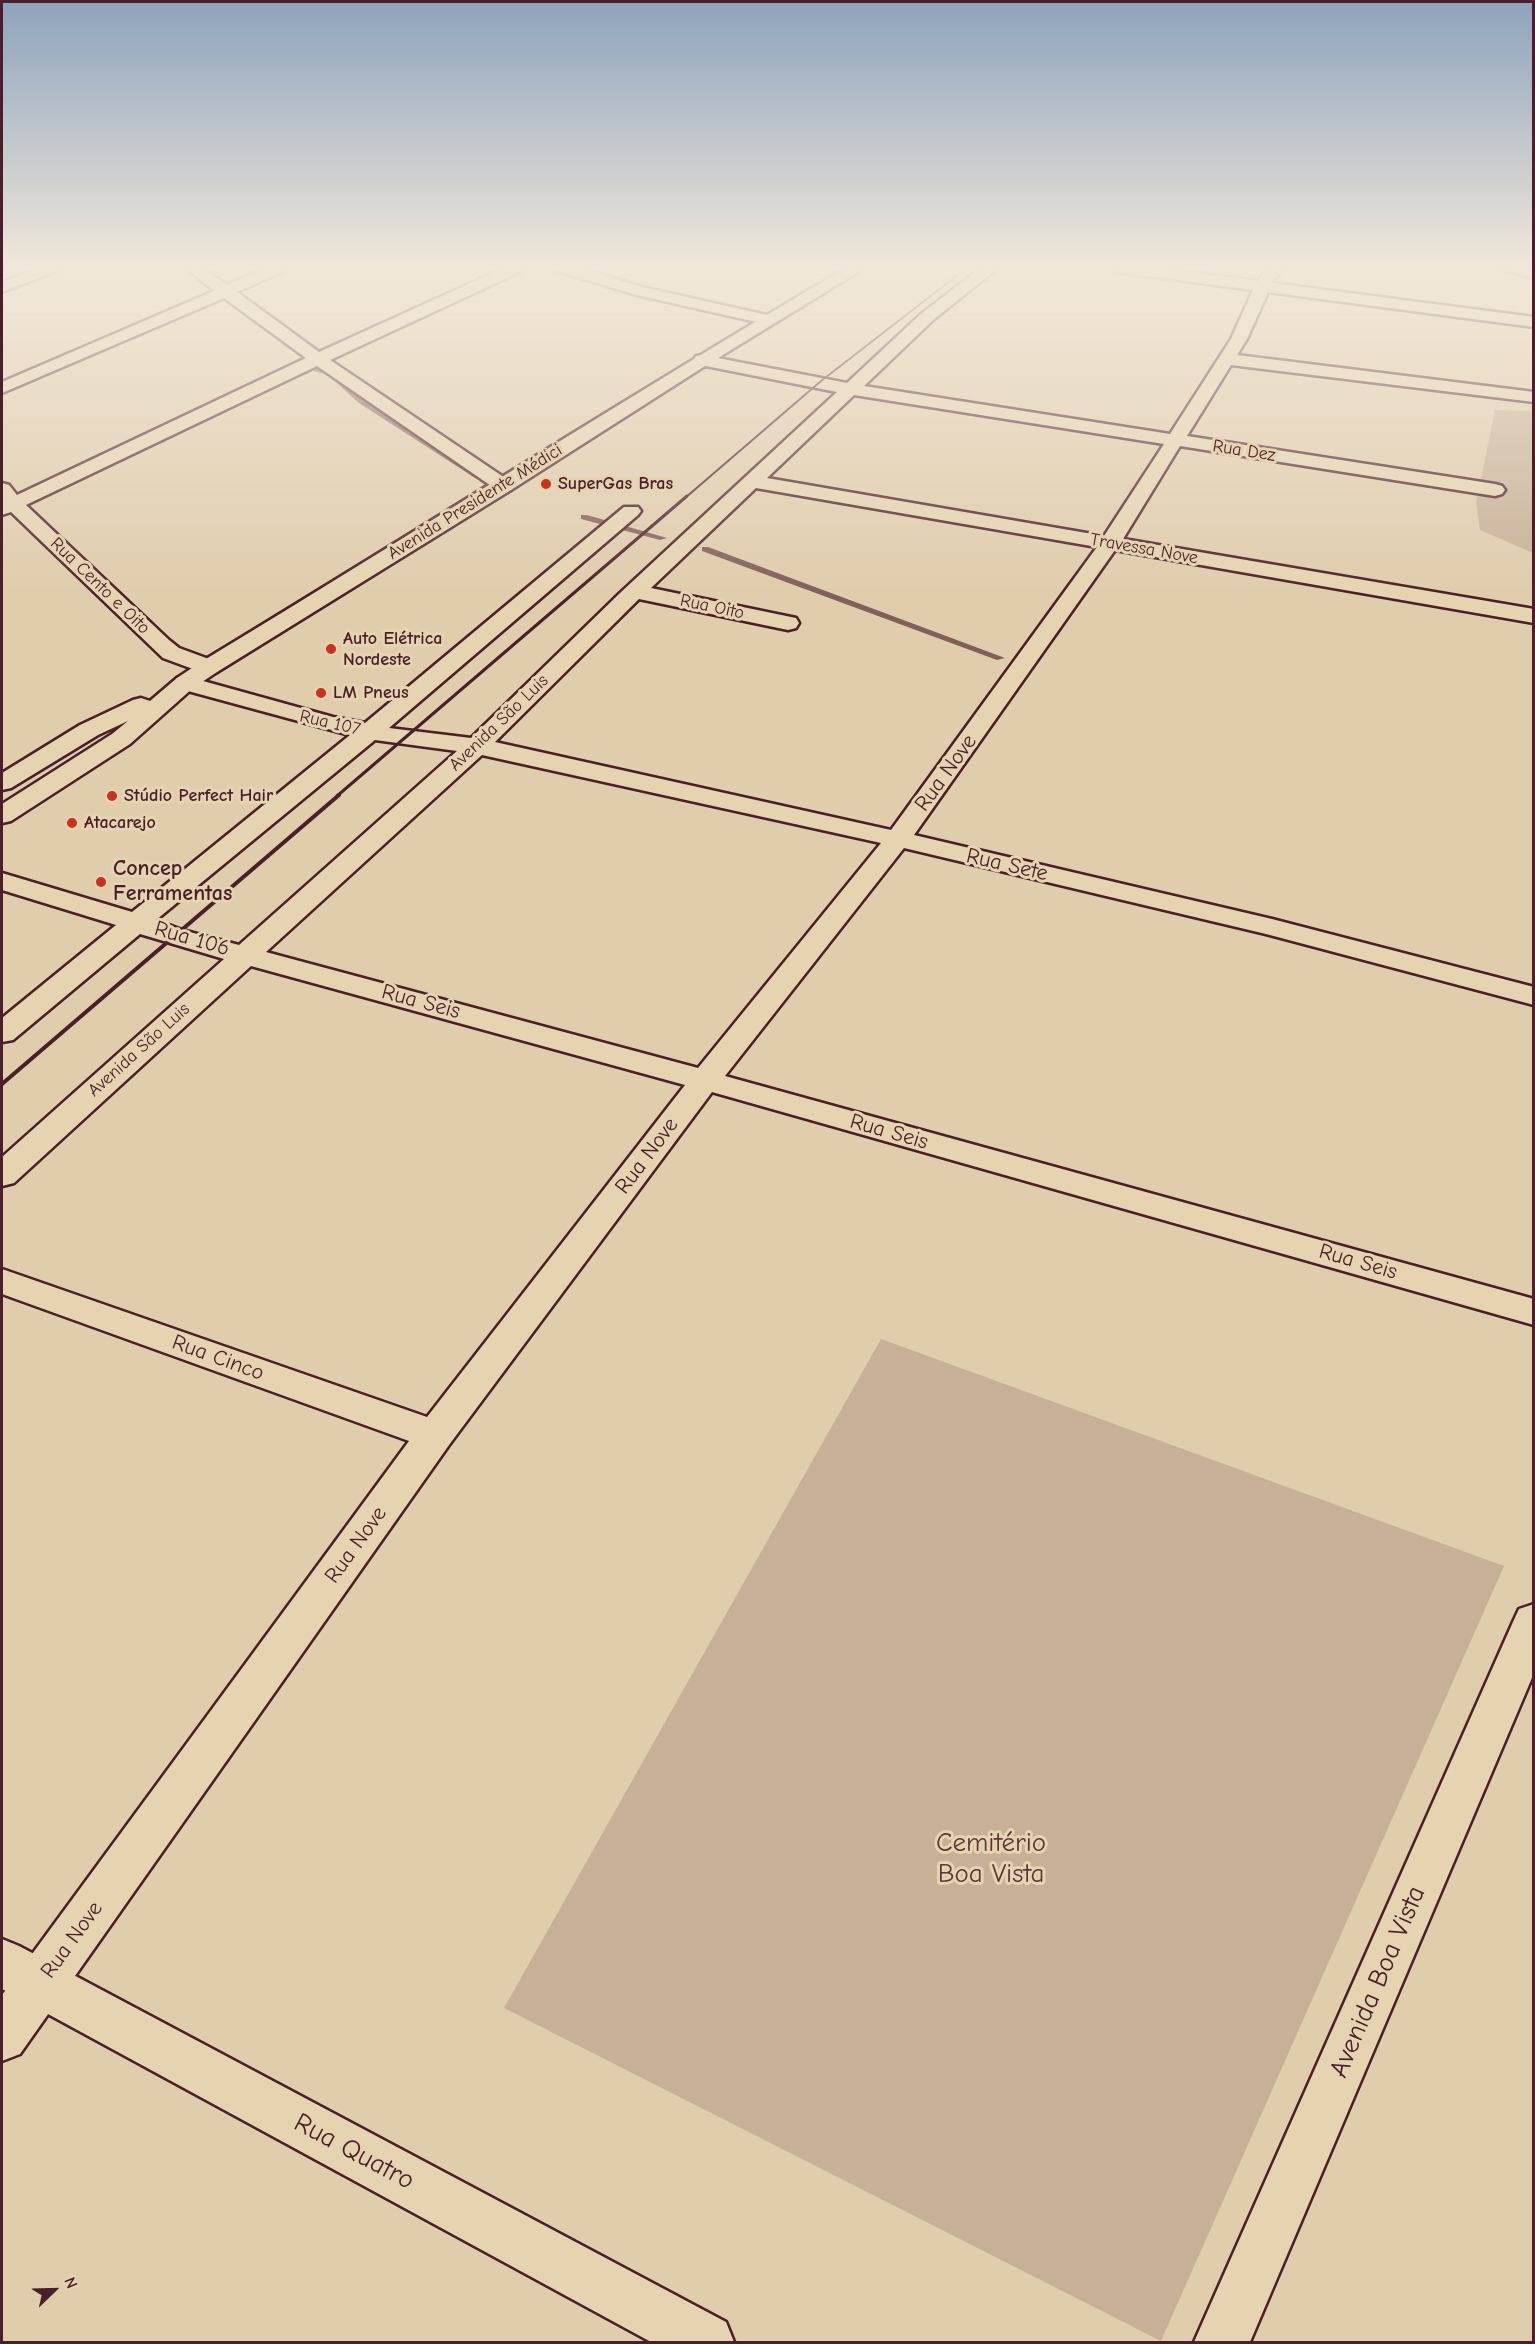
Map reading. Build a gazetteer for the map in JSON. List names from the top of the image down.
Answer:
{
  "streets": {
    "street": [
      "Rua Dez",
      "Avenida Presidente Médici",
      "Travessa Nove",
      "Rua Cento e Oito",
      "Rua Oito",
      "Rua 107",
      "Avenida São Luis",
      "Rua Nove",
      "Rua Sete",
      "Rua 106",
      "Rua Seis",
      "Rua Cinco",
      "Avenida Boa Vista",
      "Rua Quatro"
    ]
  },
  "crossings": [
    ["Rua Dez", "Avenida São Luis"],
    ["Rua Dez", "Rua Nove"],
    ["Avenida Presidente Médici", "Rua Cento e Oito"],
    ["Avenida Presidente Médici", "Rua 107"],
    ["Travessa Nove", "Avenida São Luis"],
    ["Travessa Nove", "Rua Nove"],
    ["Rua Oito", "Avenida São Luis"],
    ["Rua 107", "Avenida São Luis"],
    ["Rua 107", "Rua Sete"],
    ["Avenida São Luis", "Rua Sete"],
    ["Avenida São Luis", "Rua 106"],
    ["Avenida São Luis", "Rua Seis"],
    ["Rua Nove", "Rua Sete"],
    ["Rua Nove", "Rua Seis"],
    ["Rua Nove", "Rua Cinco"],
    ["Rua Nove", "Rua Quatro"],
    ["Rua 106", "Rua Seis"]
  ],
  "parks": ["Cemitério Boa Vista"],
  "places": [
    "SuperGas Bras",
    "Auto Elétrica Nordeste",
    "LM Pneus",
    "Stúdio Perfect Hair",
    "Atacarejo",
    "Concep Ferramentas"
  ],
  "north": "top right"
}
